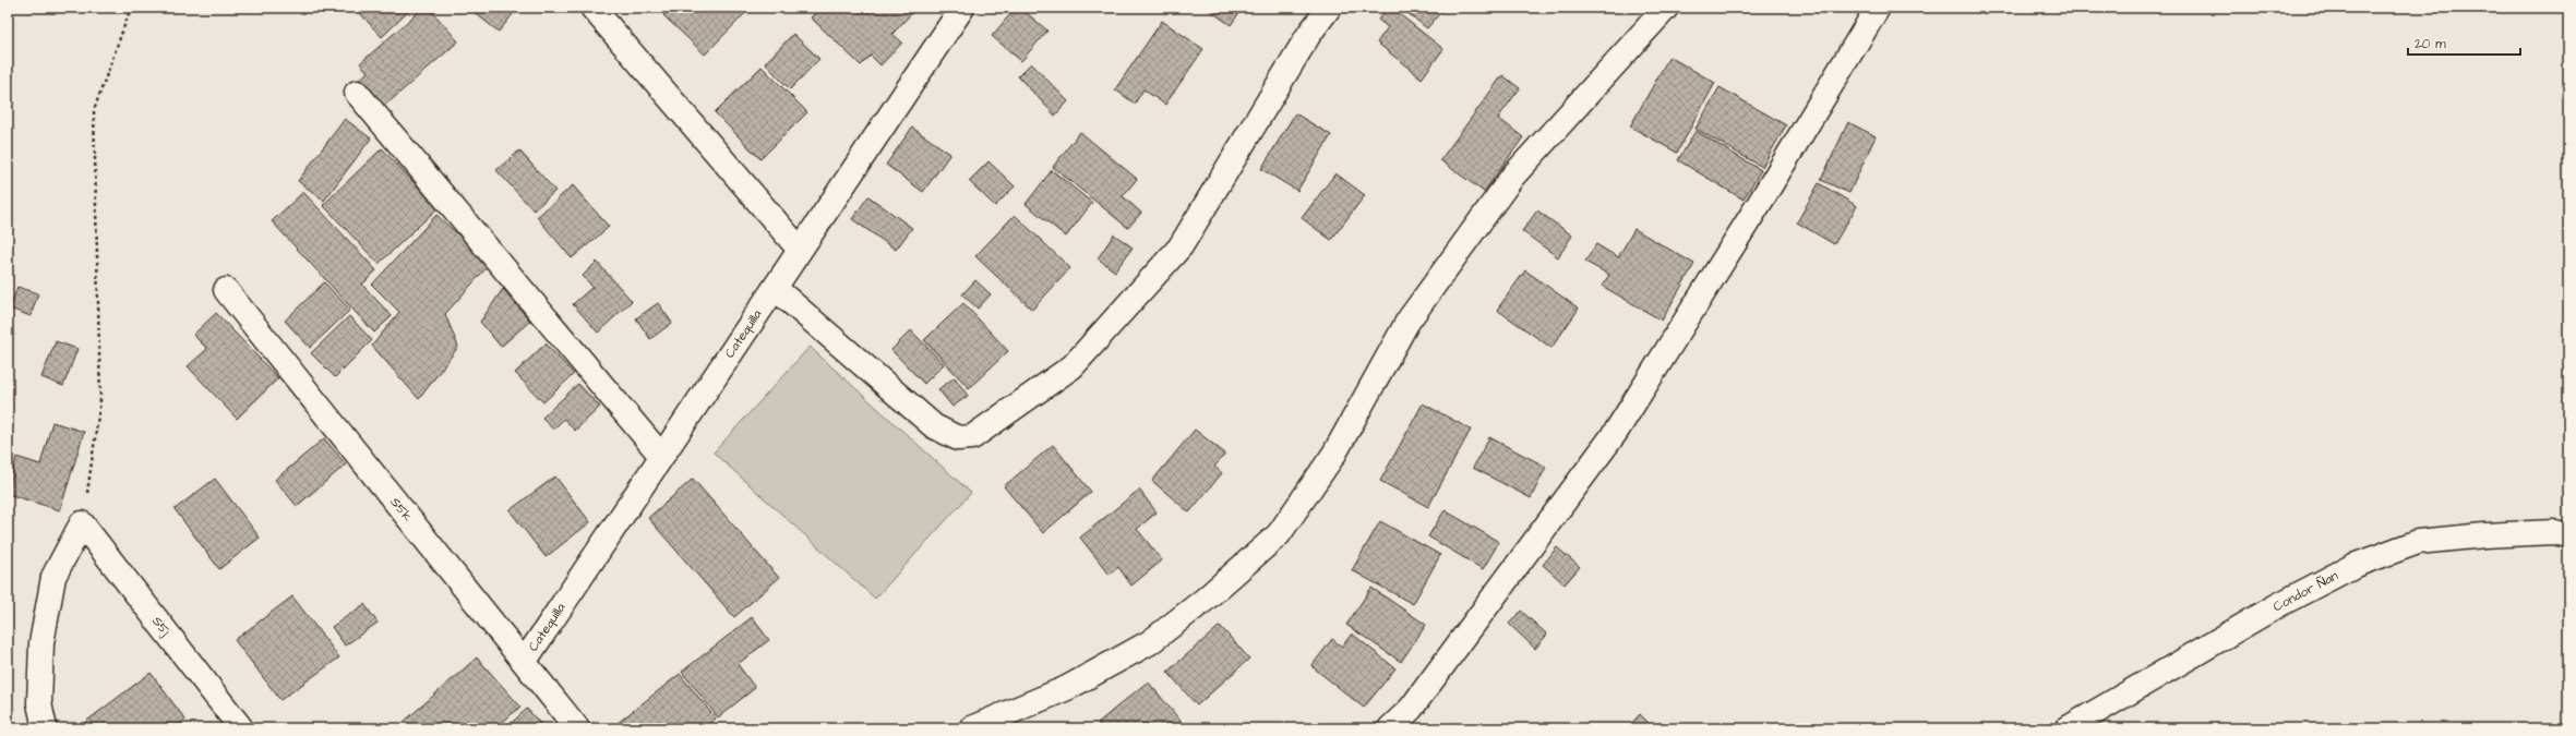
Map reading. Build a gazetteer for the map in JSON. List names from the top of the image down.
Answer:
{
  "streets": {
    "street": [
      "Catequilla",
      "S5k",
      "Condor Ñan",
      "S5j"
    ]
  },
  "crossings": [
    ["Catequilla", "S5k"]
  ],
  "scale_bar": "20 m"
}
